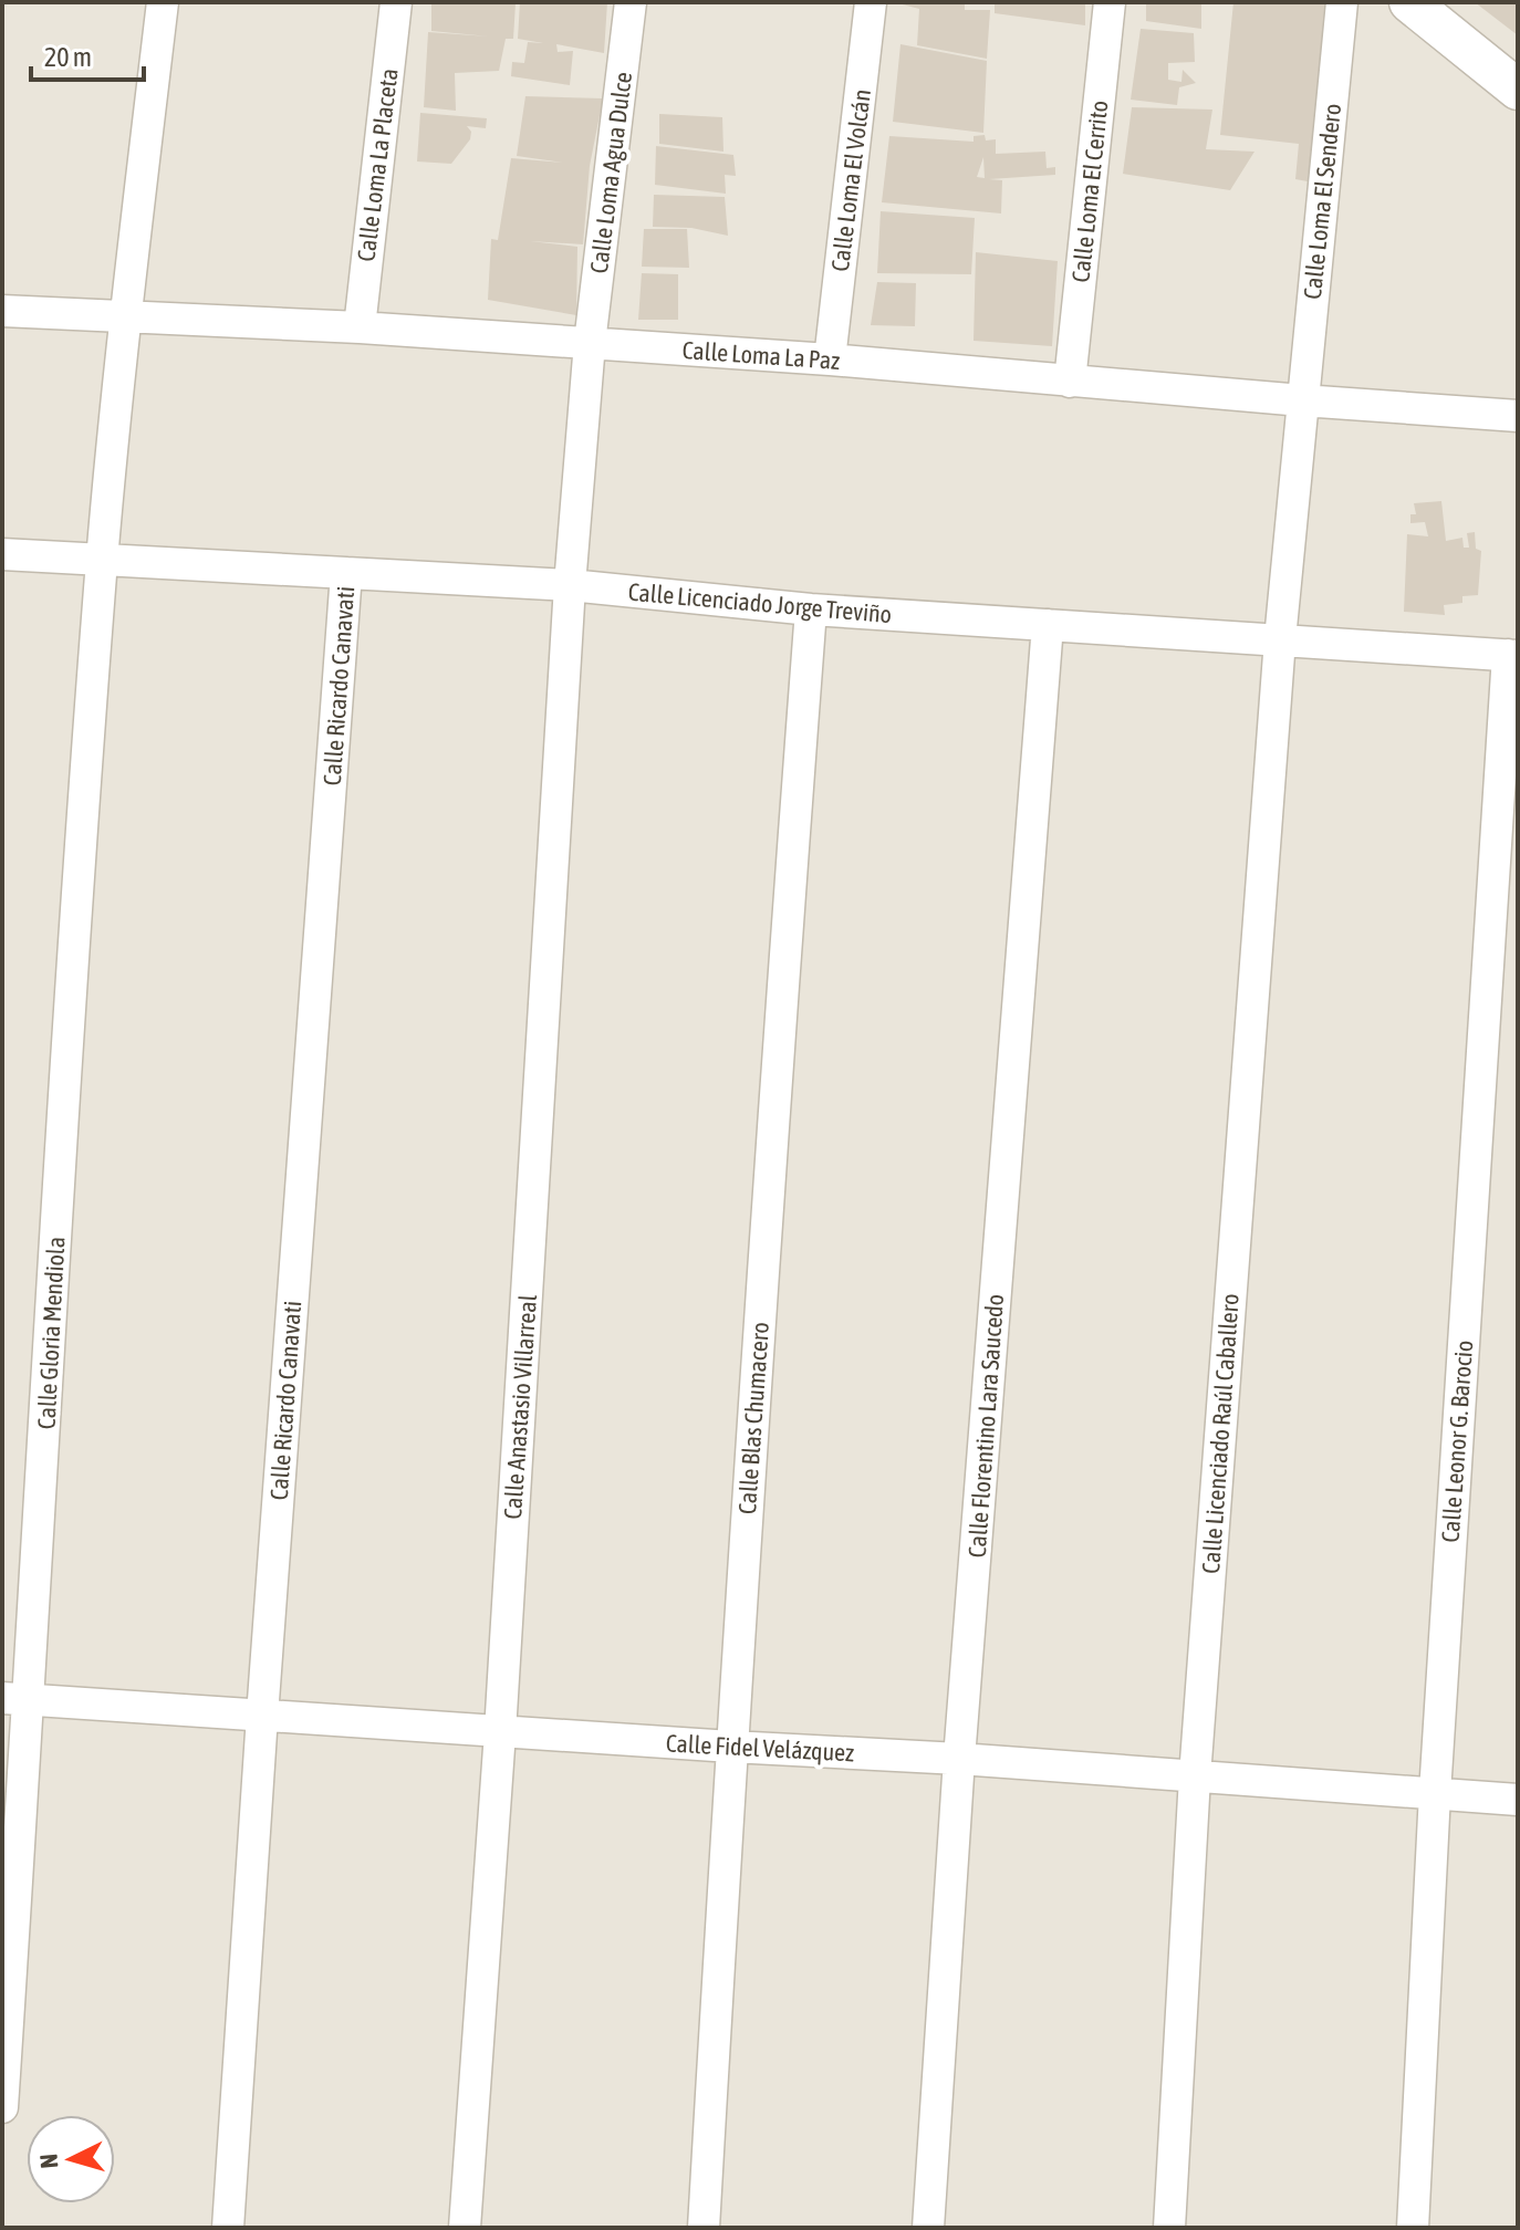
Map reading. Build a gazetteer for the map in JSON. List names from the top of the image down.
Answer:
{
  "streets": {
    "street": [
      "Calle Loma La Placeta",
      "Calle Loma Agua Dulce",
      "Calle Loma El Volcán",
      "Calle Loma El Cerrito",
      "Calle Loma El Sendero",
      "Calle Loma La Paz",
      "Calle Licenciado Jorge Treviño",
      "Calle Ricardo Canavati",
      "Calle Gloria Mendiola",
      "Calle Anastasio Villarreal",
      "Calle Blas Chumacero",
      "Calle Florentino Lara Saucedo",
      "Calle Licenciado Raúl Caballero",
      "Calle Leonor G. Barocio",
      "Calle Fidel Velázquez"
    ]
  },
  "crossings": [
    ["Calle Loma La Placeta", "Calle Loma La Paz"],
    ["Calle Loma Agua Dulce", "Calle Loma La Paz"],
    ["Calle Loma Agua Dulce", "Calle Licenciado Jorge Treviño"],
    ["Calle Loma Agua Dulce", "Calle Anastasio Villarreal"],
    ["Calle Loma El Volcán", "Calle Loma La Paz"],
    ["Calle Loma El Cerrito", "Calle Loma La Paz"],
    ["Calle Loma El Sendero", "Calle Loma La Paz"],
    ["Calle Loma El Sendero", "Calle Licenciado Jorge Treviño"],
    ["Calle Loma El Sendero", "Calle Licenciado Raúl Caballero"],
    ["Calle Loma La Paz", "Calle Gloria Mendiola"],
    ["Calle Licenciado Jorge Treviño", "Calle Ricardo Canavati"],
    ["Calle Licenciado Jorge Treviño", "Calle Gloria Mendiola"],
    ["Calle Licenciado Jorge Treviño", "Calle Anastasio Villarreal"],
    ["Calle Licenciado Jorge Treviño", "Calle Blas Chumacero"],
    ["Calle Licenciado Jorge Treviño", "Calle Florentino Lara Saucedo"],
    ["Calle Licenciado Jorge Treviño", "Calle Licenciado Raúl Caballero"],
    ["Calle Licenciado Jorge Treviño", "Calle Leonor G. Barocio"],
    ["Calle Ricardo Canavati", "Calle Fidel Velázquez"],
    ["Calle Gloria Mendiola", "Calle Fidel Velázquez"],
    ["Calle Anastasio Villarreal", "Calle Fidel Velázquez"],
    ["Calle Blas Chumacero", "Calle Fidel Velázquez"],
    ["Calle Florentino Lara Saucedo", "Calle Fidel Velázquez"],
    ["Calle Licenciado Raúl Caballero", "Calle Fidel Velázquez"],
    ["Calle Leonor G. Barocio", "Calle Fidel Velázquez"]
  ],
  "scale_bar": "20 m",
  "north": "left"
}
